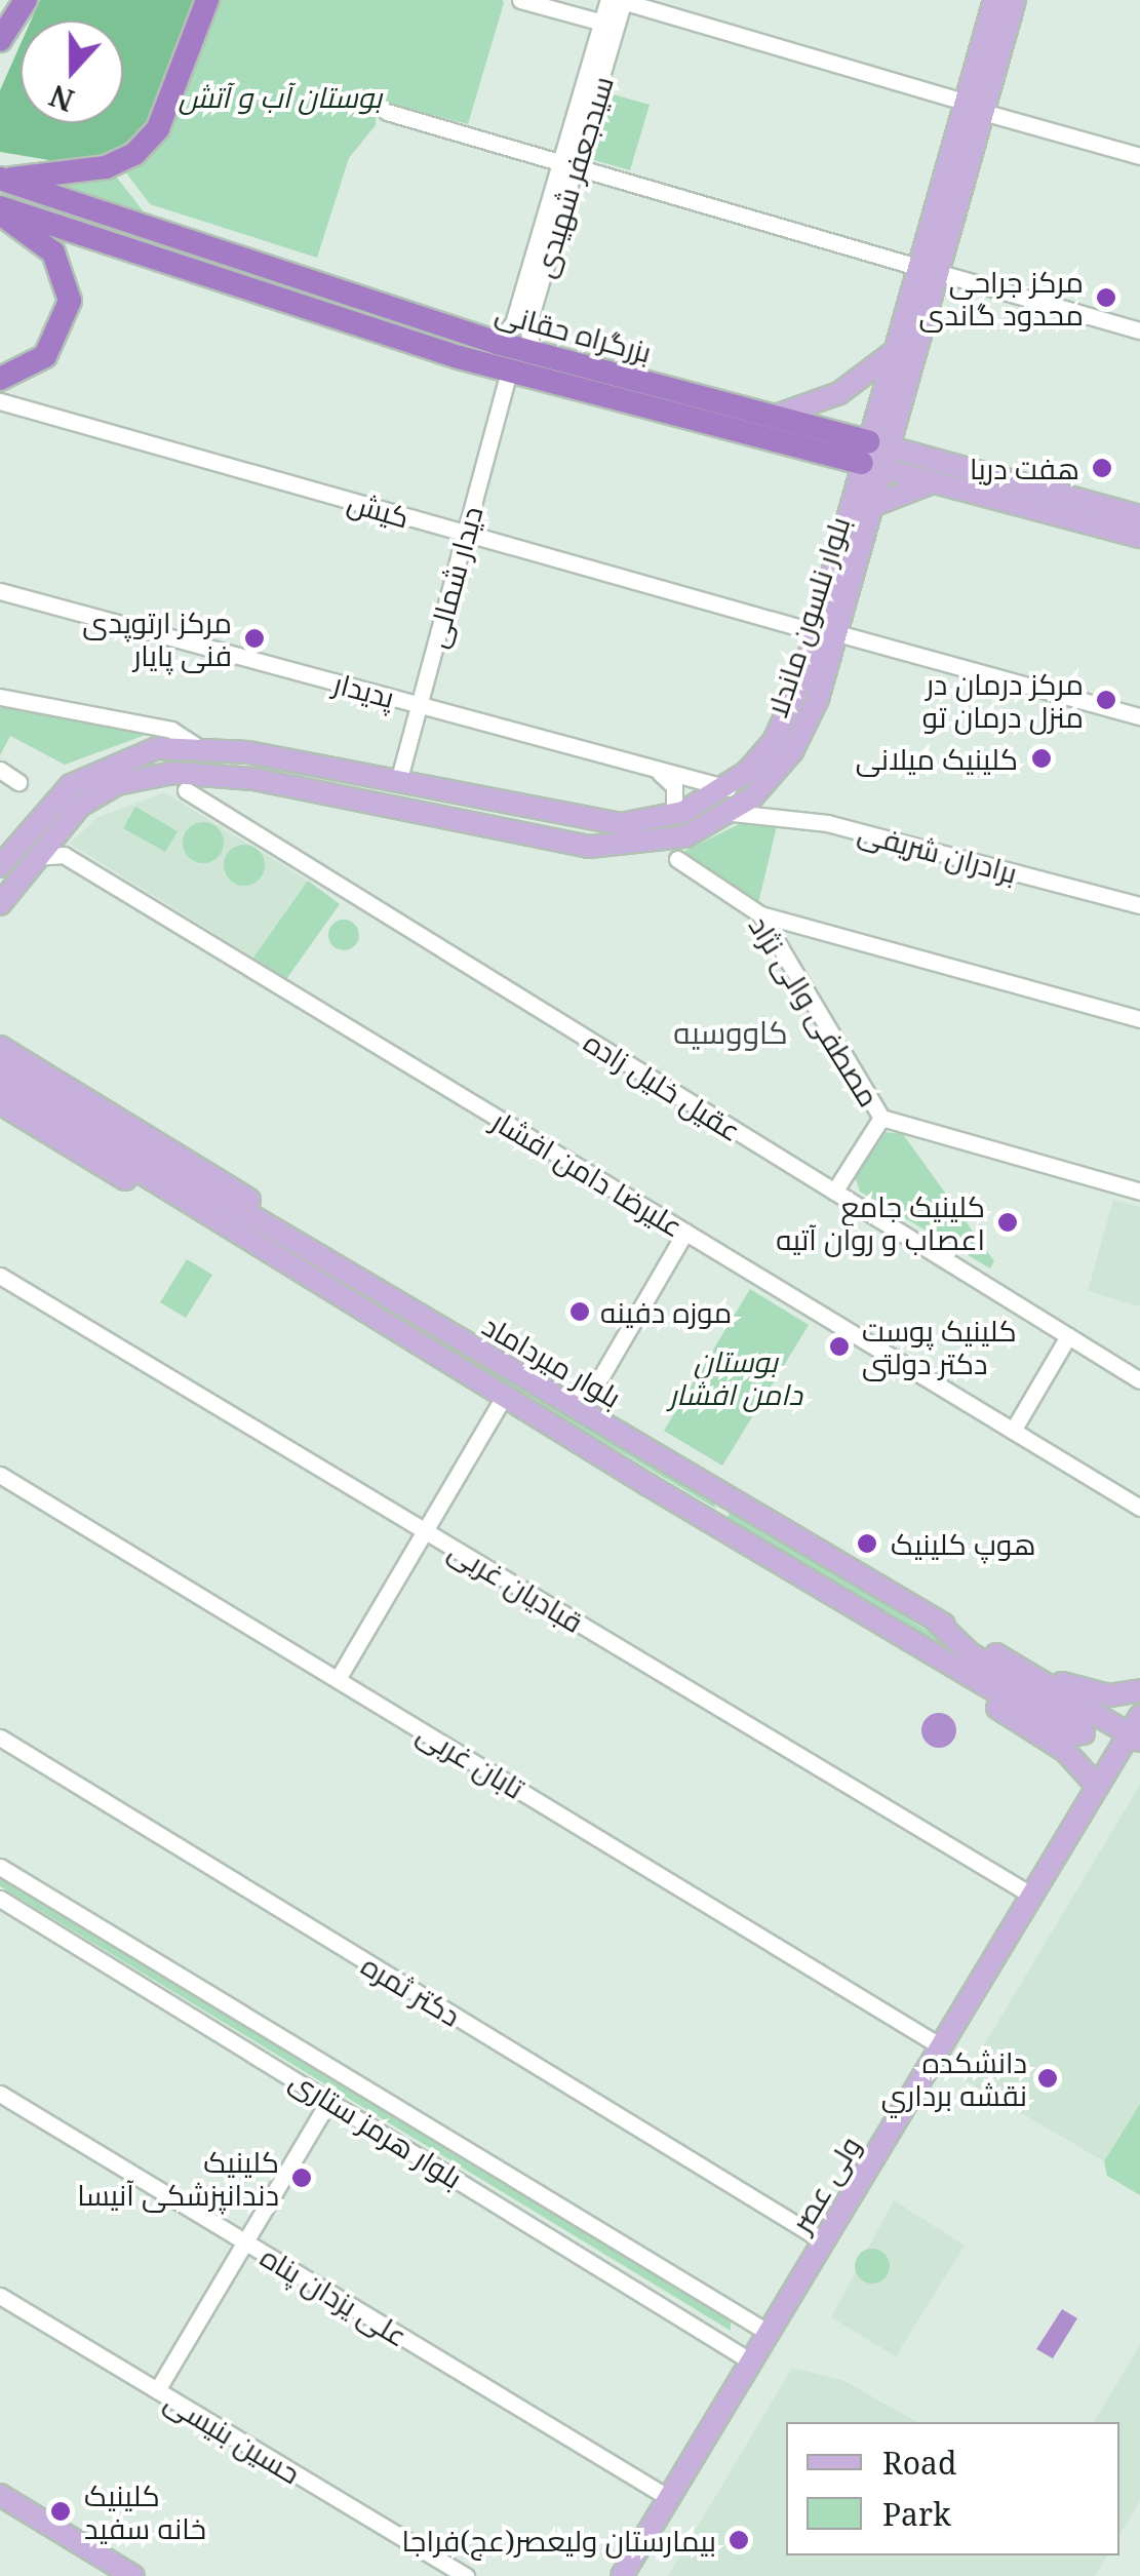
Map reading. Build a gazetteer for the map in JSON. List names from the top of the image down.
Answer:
{
  "streets": {
    "highway": ["بزرگراه حقانی"],
    "main road": ["بلوار نلسون ماندلا", "بلوار میرداماد", "ولی عصر"],
    "street": [
      "سیدجعفر شهیدی",
      "کیش",
      "دیدار شمالی",
      "پدیدار",
      "برادران شریفی",
      "مصطفی والی نژاد",
      "عقیل خلیل زاده",
      "علیرضا دامن افشار",
      "قبادیان غربی",
      "تابان غربی",
      "دکتر ثمره",
      "بلوار هرمز ستاری",
      "علی یزدان پناه",
      "حسین بنیسی"
    ]
  },
  "crossings": [
    ["سیدجعفر شهیدی", "بزرگراه حقانی"],
    ["بزرگراه حقانی", "دیدار شمالی"],
    ["بزرگراه حقانی", "بلوار نلسون ماندلا"],
    ["کیش", "دیدار شمالی"],
    ["کیش", "بلوار نلسون ماندلا"],
    ["دیدار شمالی", "بلوار نلسون ماندلا"],
    ["دیدار شمالی", "پدیدار"],
    ["بلوار نلسون ماندلا", "پدیدار"],
    ["بلوار نلسون ماندلا", "برادران شریفی"],
    ["بلوار نلسون ماندلا", "علیرضا دامن افشار"],
    ["بلوار میرداماد", "ولی عصر"],
    ["قبادیان غربی", "ولی عصر"],
    ["تابان غربی", "ولی عصر"],
    ["دکتر ثمره", "ولی عصر"],
    ["بلوار هرمز ستاری", "ولی عصر"],
    ["ولی عصر", "علی یزدان پناه"]
  ],
  "districts": ["کاووسیه"],
  "parks": ["بوستان آب و آتش", "بوستان دامن افشار"],
  "places": [
    "مرکز جراحی محدود گاندی",
    "هفت دریا",
    "مرکز ارتوپدی فنی پایار",
    "مرکز درمان در منزل درمان تو",
    "کلینیک میلانی",
    "کلینیک جامع اعصاب و روان آتیه",
    "موزه دفینه",
    "کلینیک پوست دکتر دولتى",
    "هوپ کلینیک",
    "دانشكده نقشه برداري",
    "کلینیک دندانپزشکی آنیسا",
    "کلینیک خانه سفید",
    "بیمارستان ولیعصر(عج)فراجا"
  ],
  "legend": ["Road", "Park"],
  "north": "bottom"
}
